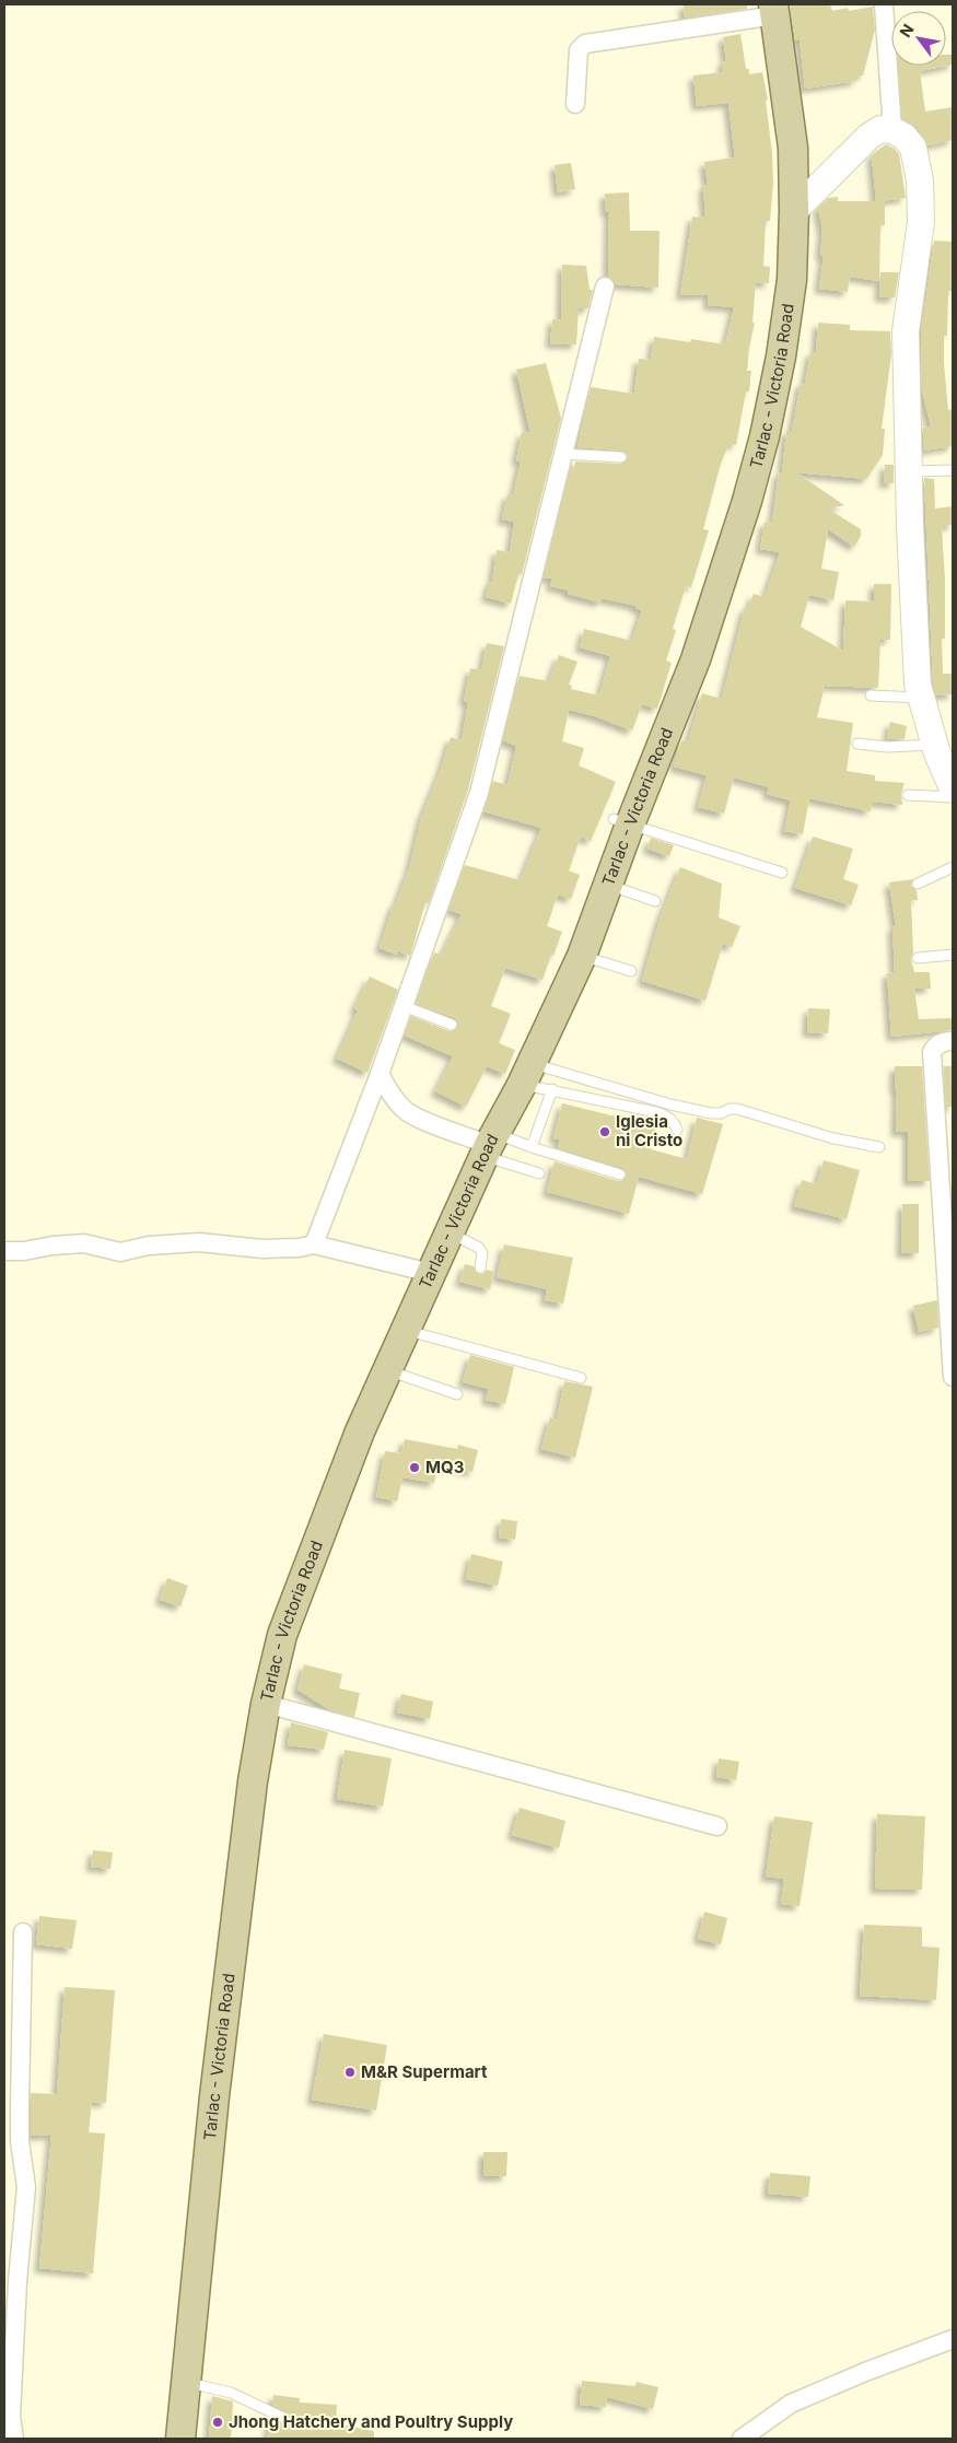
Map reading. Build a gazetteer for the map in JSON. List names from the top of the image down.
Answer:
{
  "streets": {
    "main road": ["Tarlac - Victoria Road"]
  },
  "places": [
    "Iglesia ni Cristo",
    "MQ3",
    "M&R Supermart",
    "Jhong Hatchery and Poultry Supply"
  ],
  "north": "top left"
}
